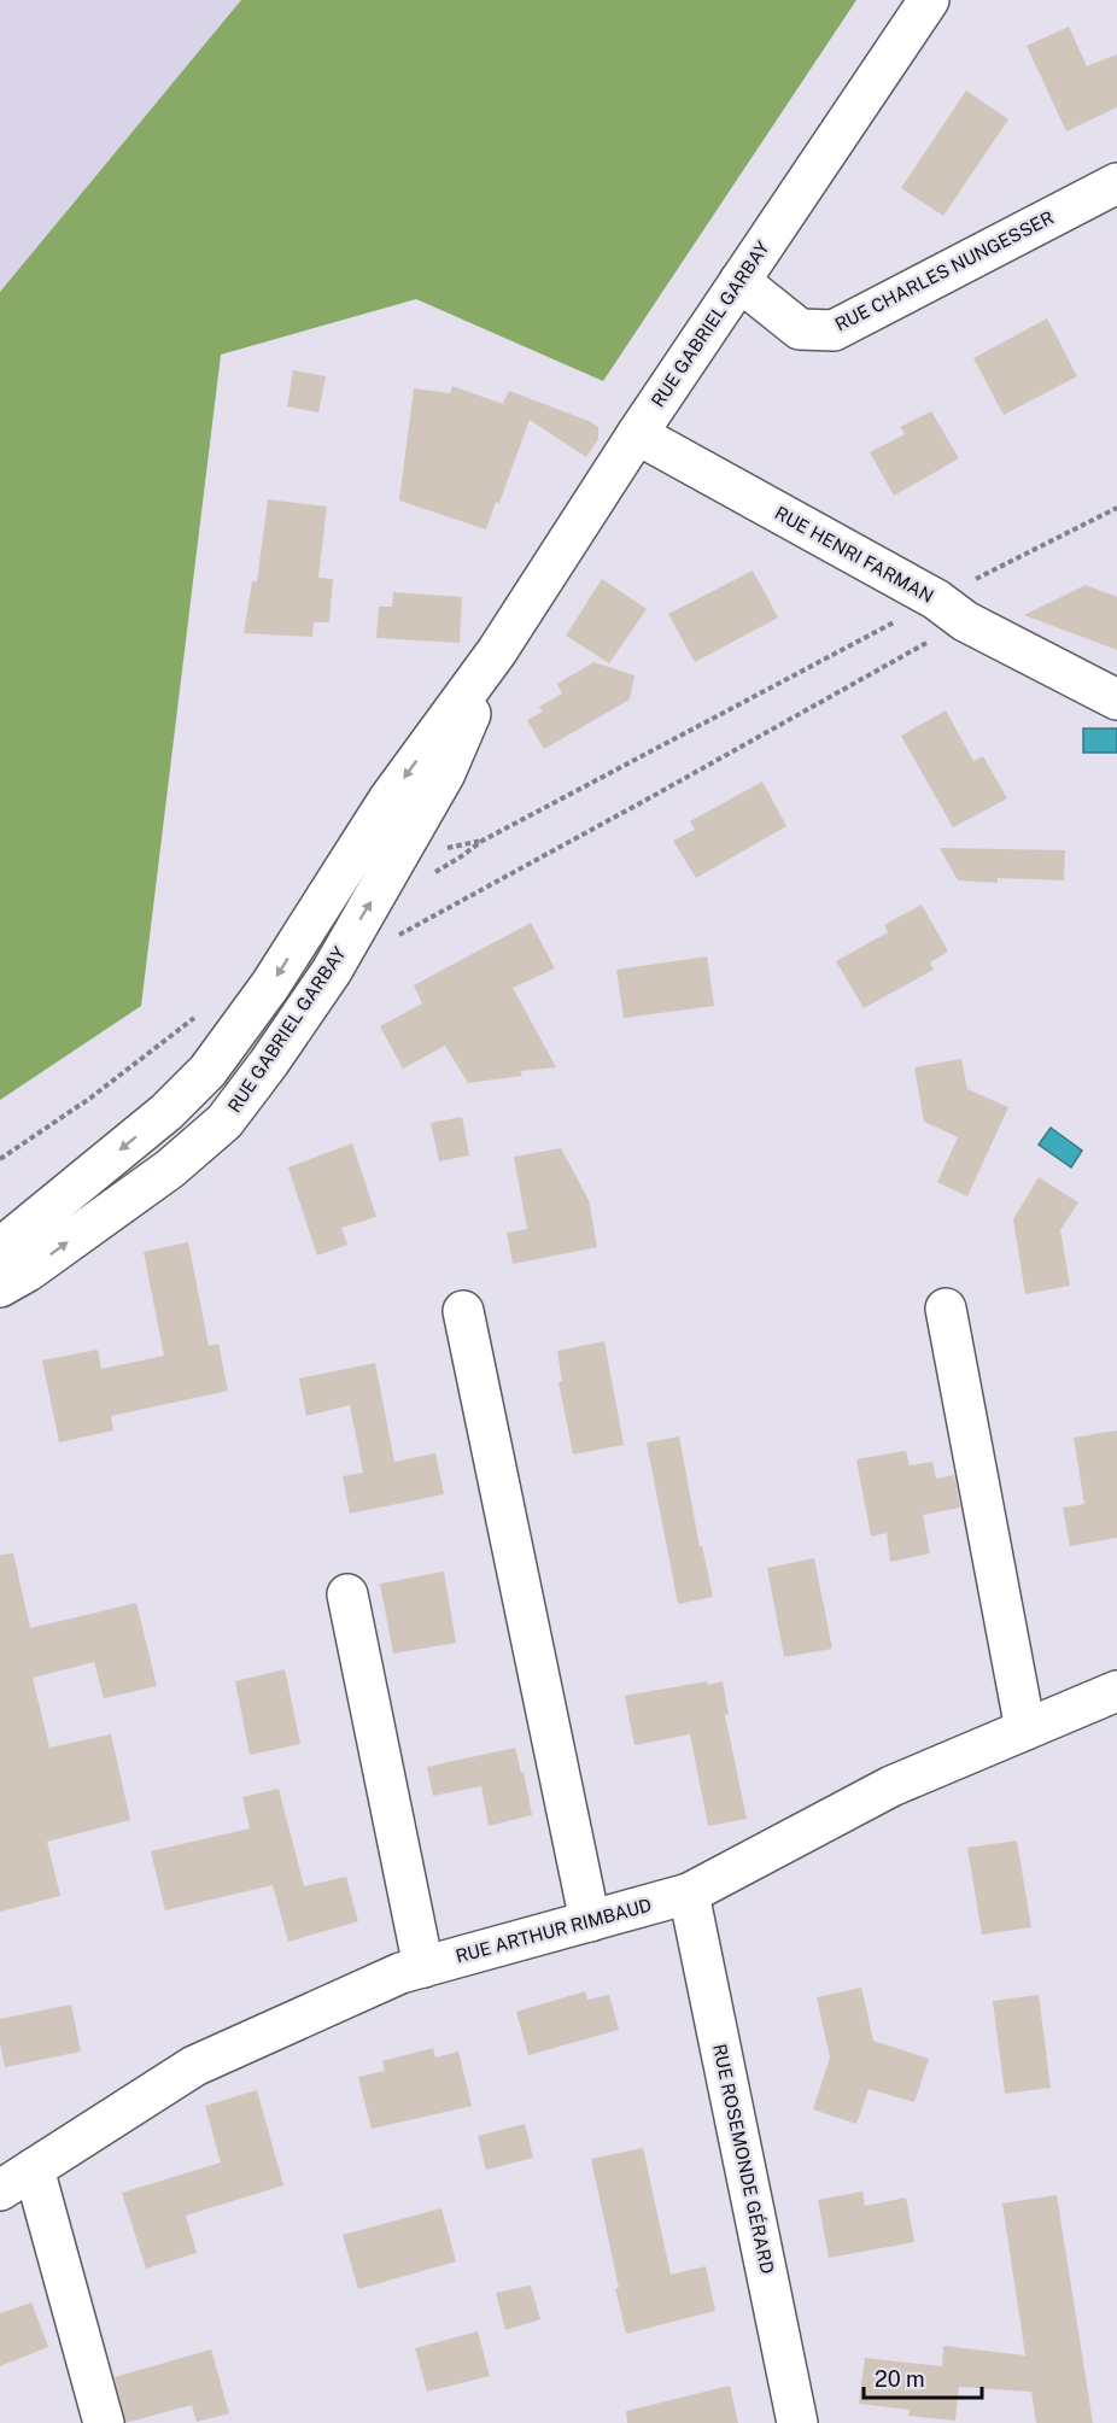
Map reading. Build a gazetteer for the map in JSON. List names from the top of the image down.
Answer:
{
  "streets": {
    "street": [
      "RUE CHARLES NUNGESSER",
      "RUE GABRIEL GARBAY",
      "RUE HENRI FARMAN",
      "RUE ARTHUR RIMBAUD",
      "RUE ROSEMONDE GÉRARD"
    ]
  },
  "crossings": [
    ["RUE CHARLES NUNGESSER", "RUE GABRIEL GARBAY"],
    ["RUE GABRIEL GARBAY", "RUE HENRI FARMAN"],
    ["RUE ARTHUR RIMBAUD", "RUE ROSEMONDE GÉRARD"]
  ],
  "scale_bar": "20 m"
}
